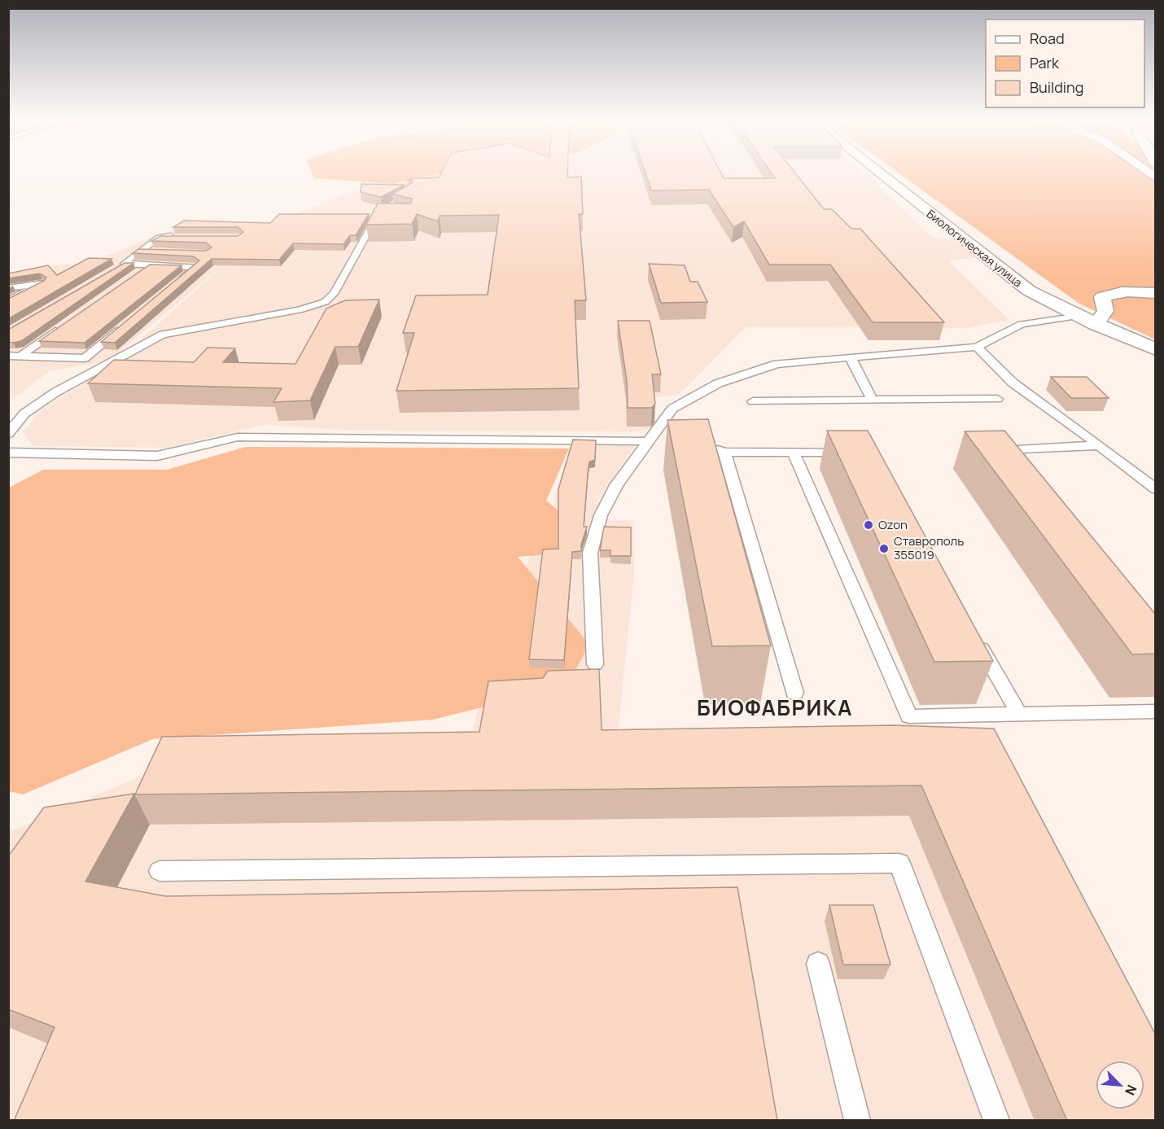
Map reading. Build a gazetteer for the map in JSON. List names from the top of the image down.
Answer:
{
  "streets": {
    "street": ["Биологическая улица"]
  },
  "districts": ["БИОФАБРИКА"],
  "places": ["Ozon", "Ставрополь 355019"],
  "legend": ["Road", "Park", "Building"],
  "north": "bottom right"
}
